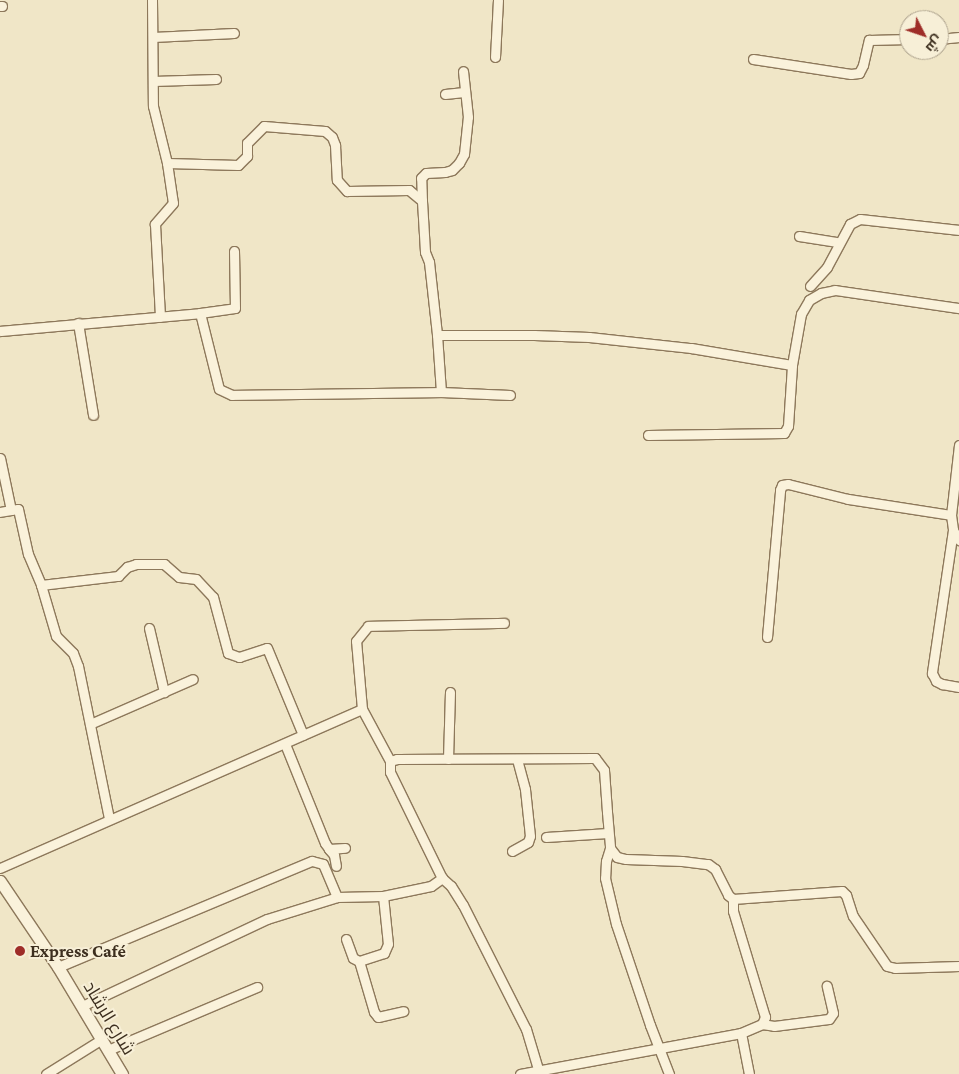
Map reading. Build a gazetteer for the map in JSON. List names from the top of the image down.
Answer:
{
  "streets": {
    "street": ["شارع الرشاد"]
  },
  "places": ["Express Café"],
  "north": "bottom right"
}
